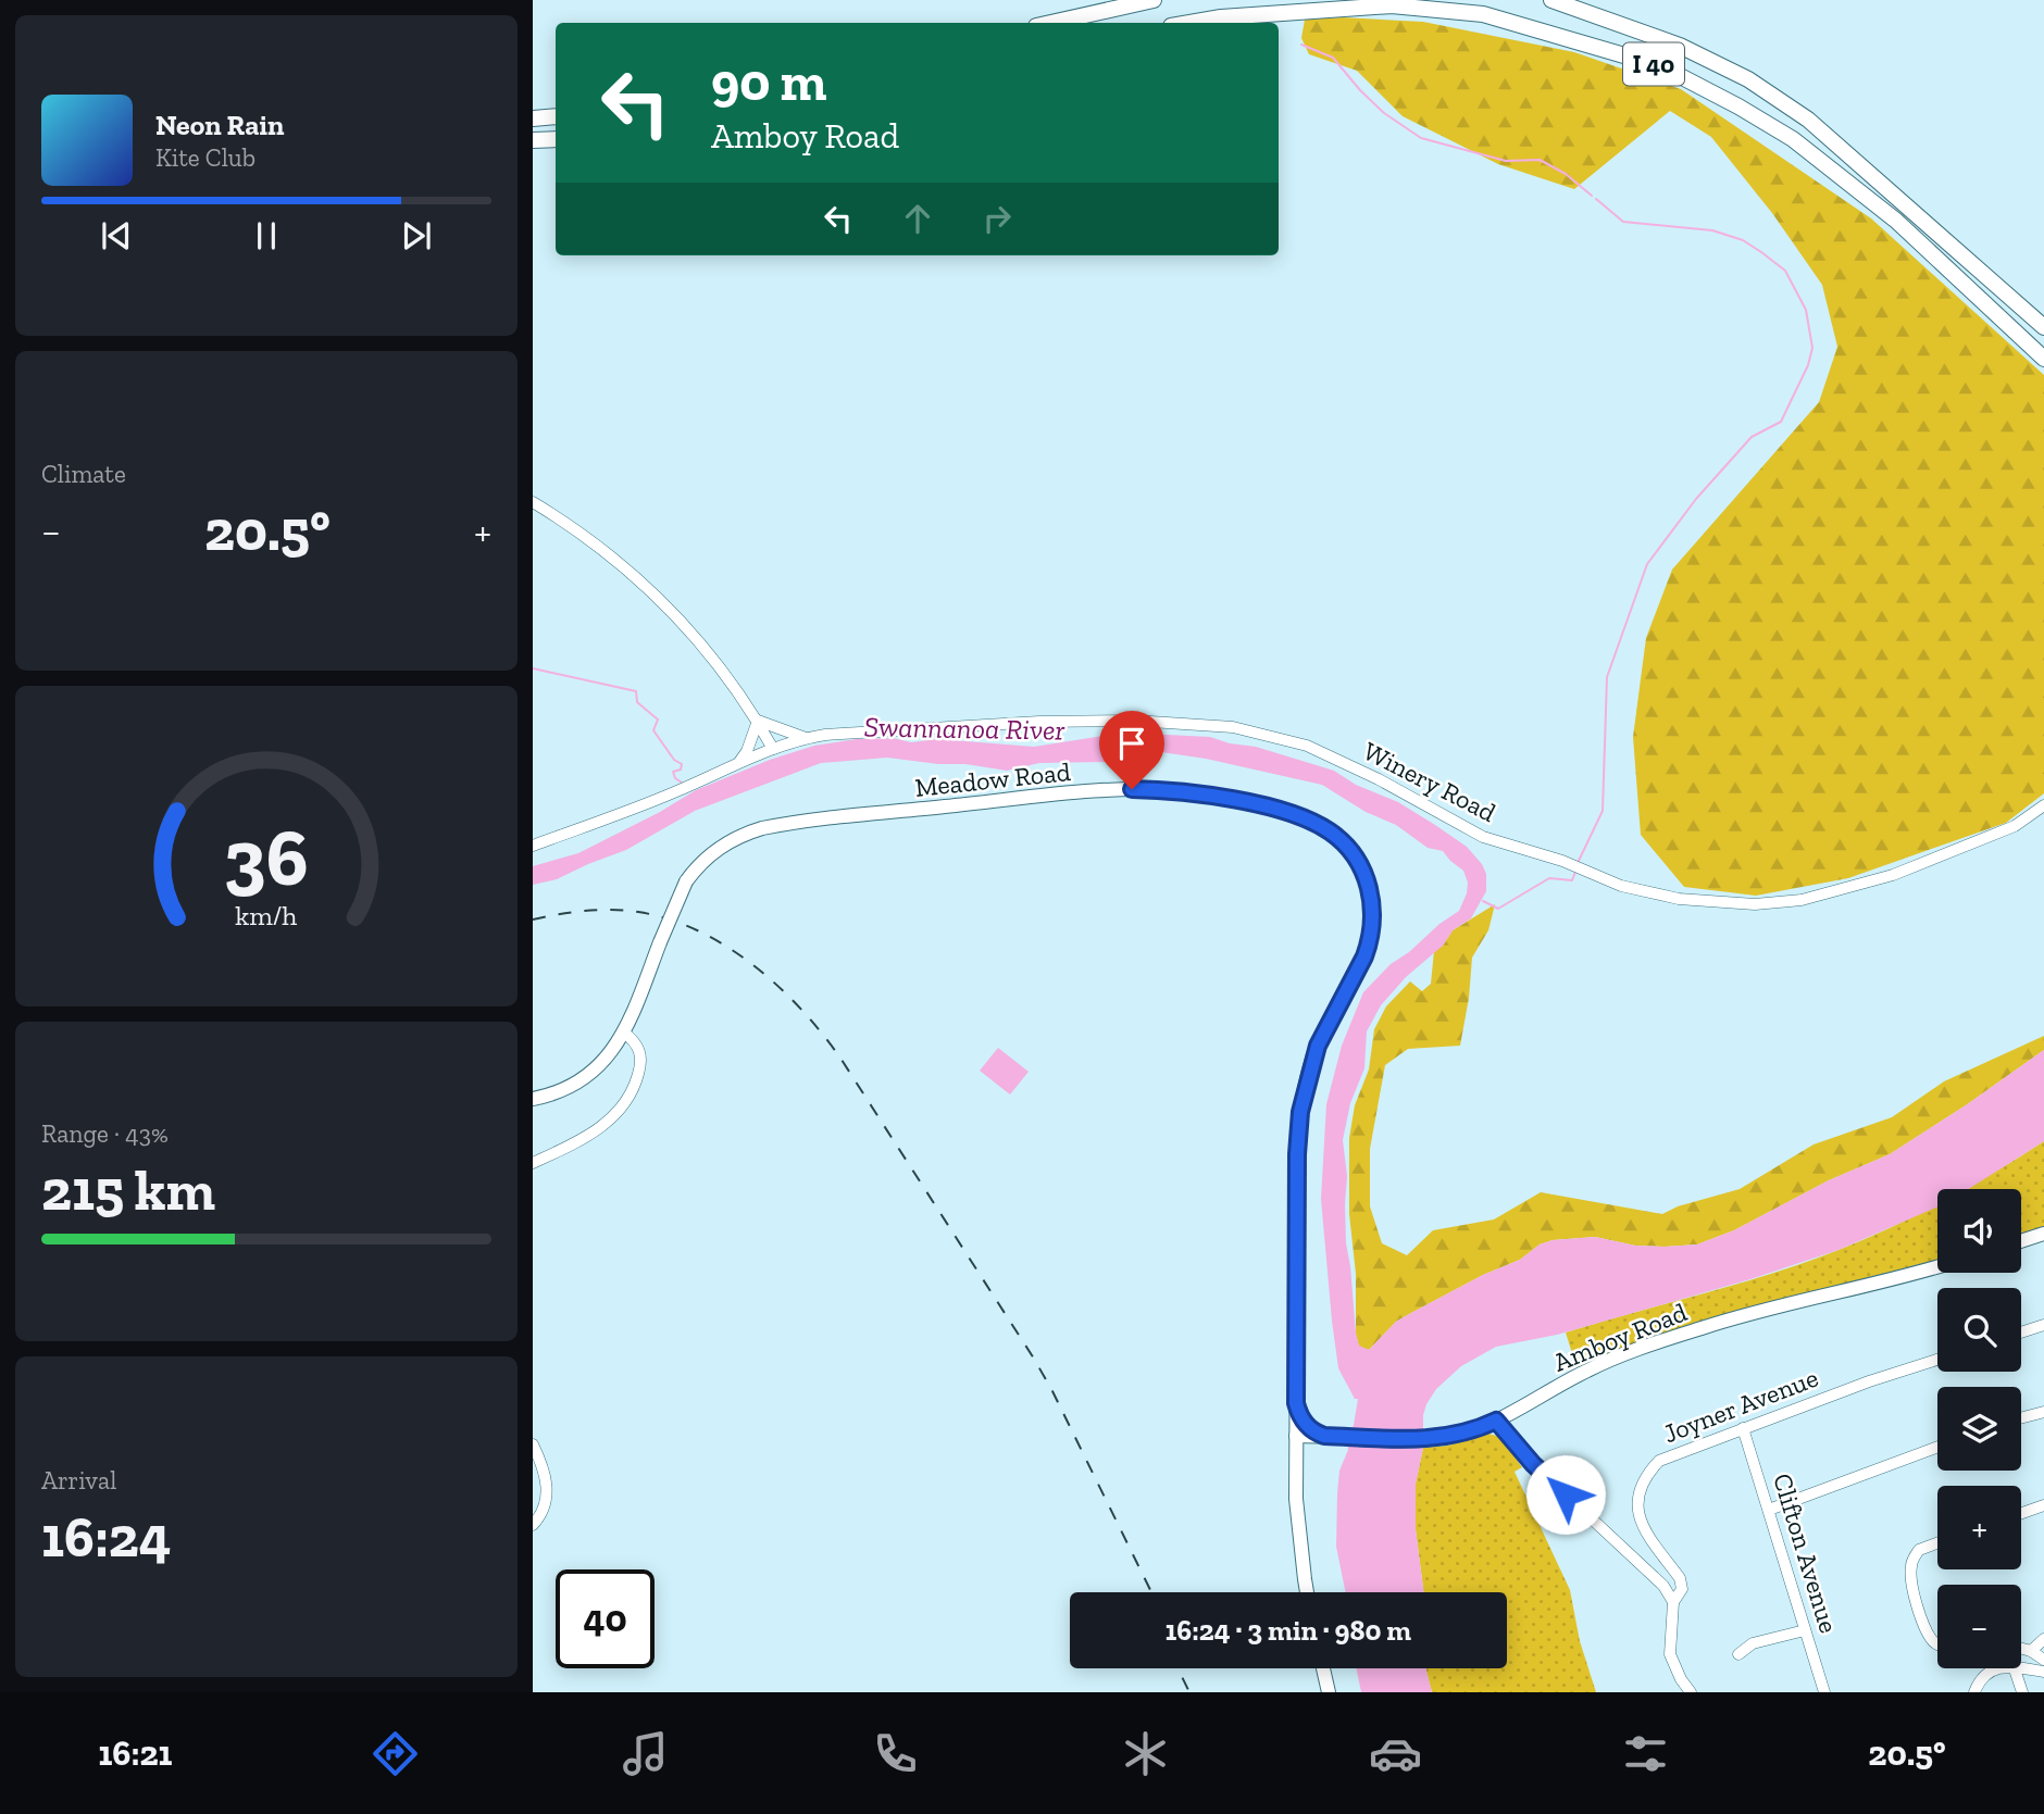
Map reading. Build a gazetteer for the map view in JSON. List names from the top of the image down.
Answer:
{
  "streets": {
    "highway": ["I 40"],
    "main road": ["Meadow Road", "Amboy Road"],
    "street": ["Winery Road", "Joyner Avenue", "Clifton Avenue"]
  },
  "crossings": [
    ["Meadow Road", "Amboy Road"],
    ["Joyner Avenue", "Clifton Avenue"]
  ],
  "water": ["Swannanoa River"],
  "page": {
    "turn": ["90 m", "Amboy Road"],
    "song": ["Neon Rain", "Kite Club"],
    "tile": [
      "Climate",
      ["Range · 43%", "215 km"],
      ["Arrival", "16:24"]
    ],
    "heat": ["−", "20.5°", "+"],
    "map_buttons": ["+", "−"],
    "limit": "40",
    "trip": "16:24 · 3 min · 980 m",
    "tabs": ["16:21", "20.5°"],
    "gauge": ["36", "km/h"]
  }
}
